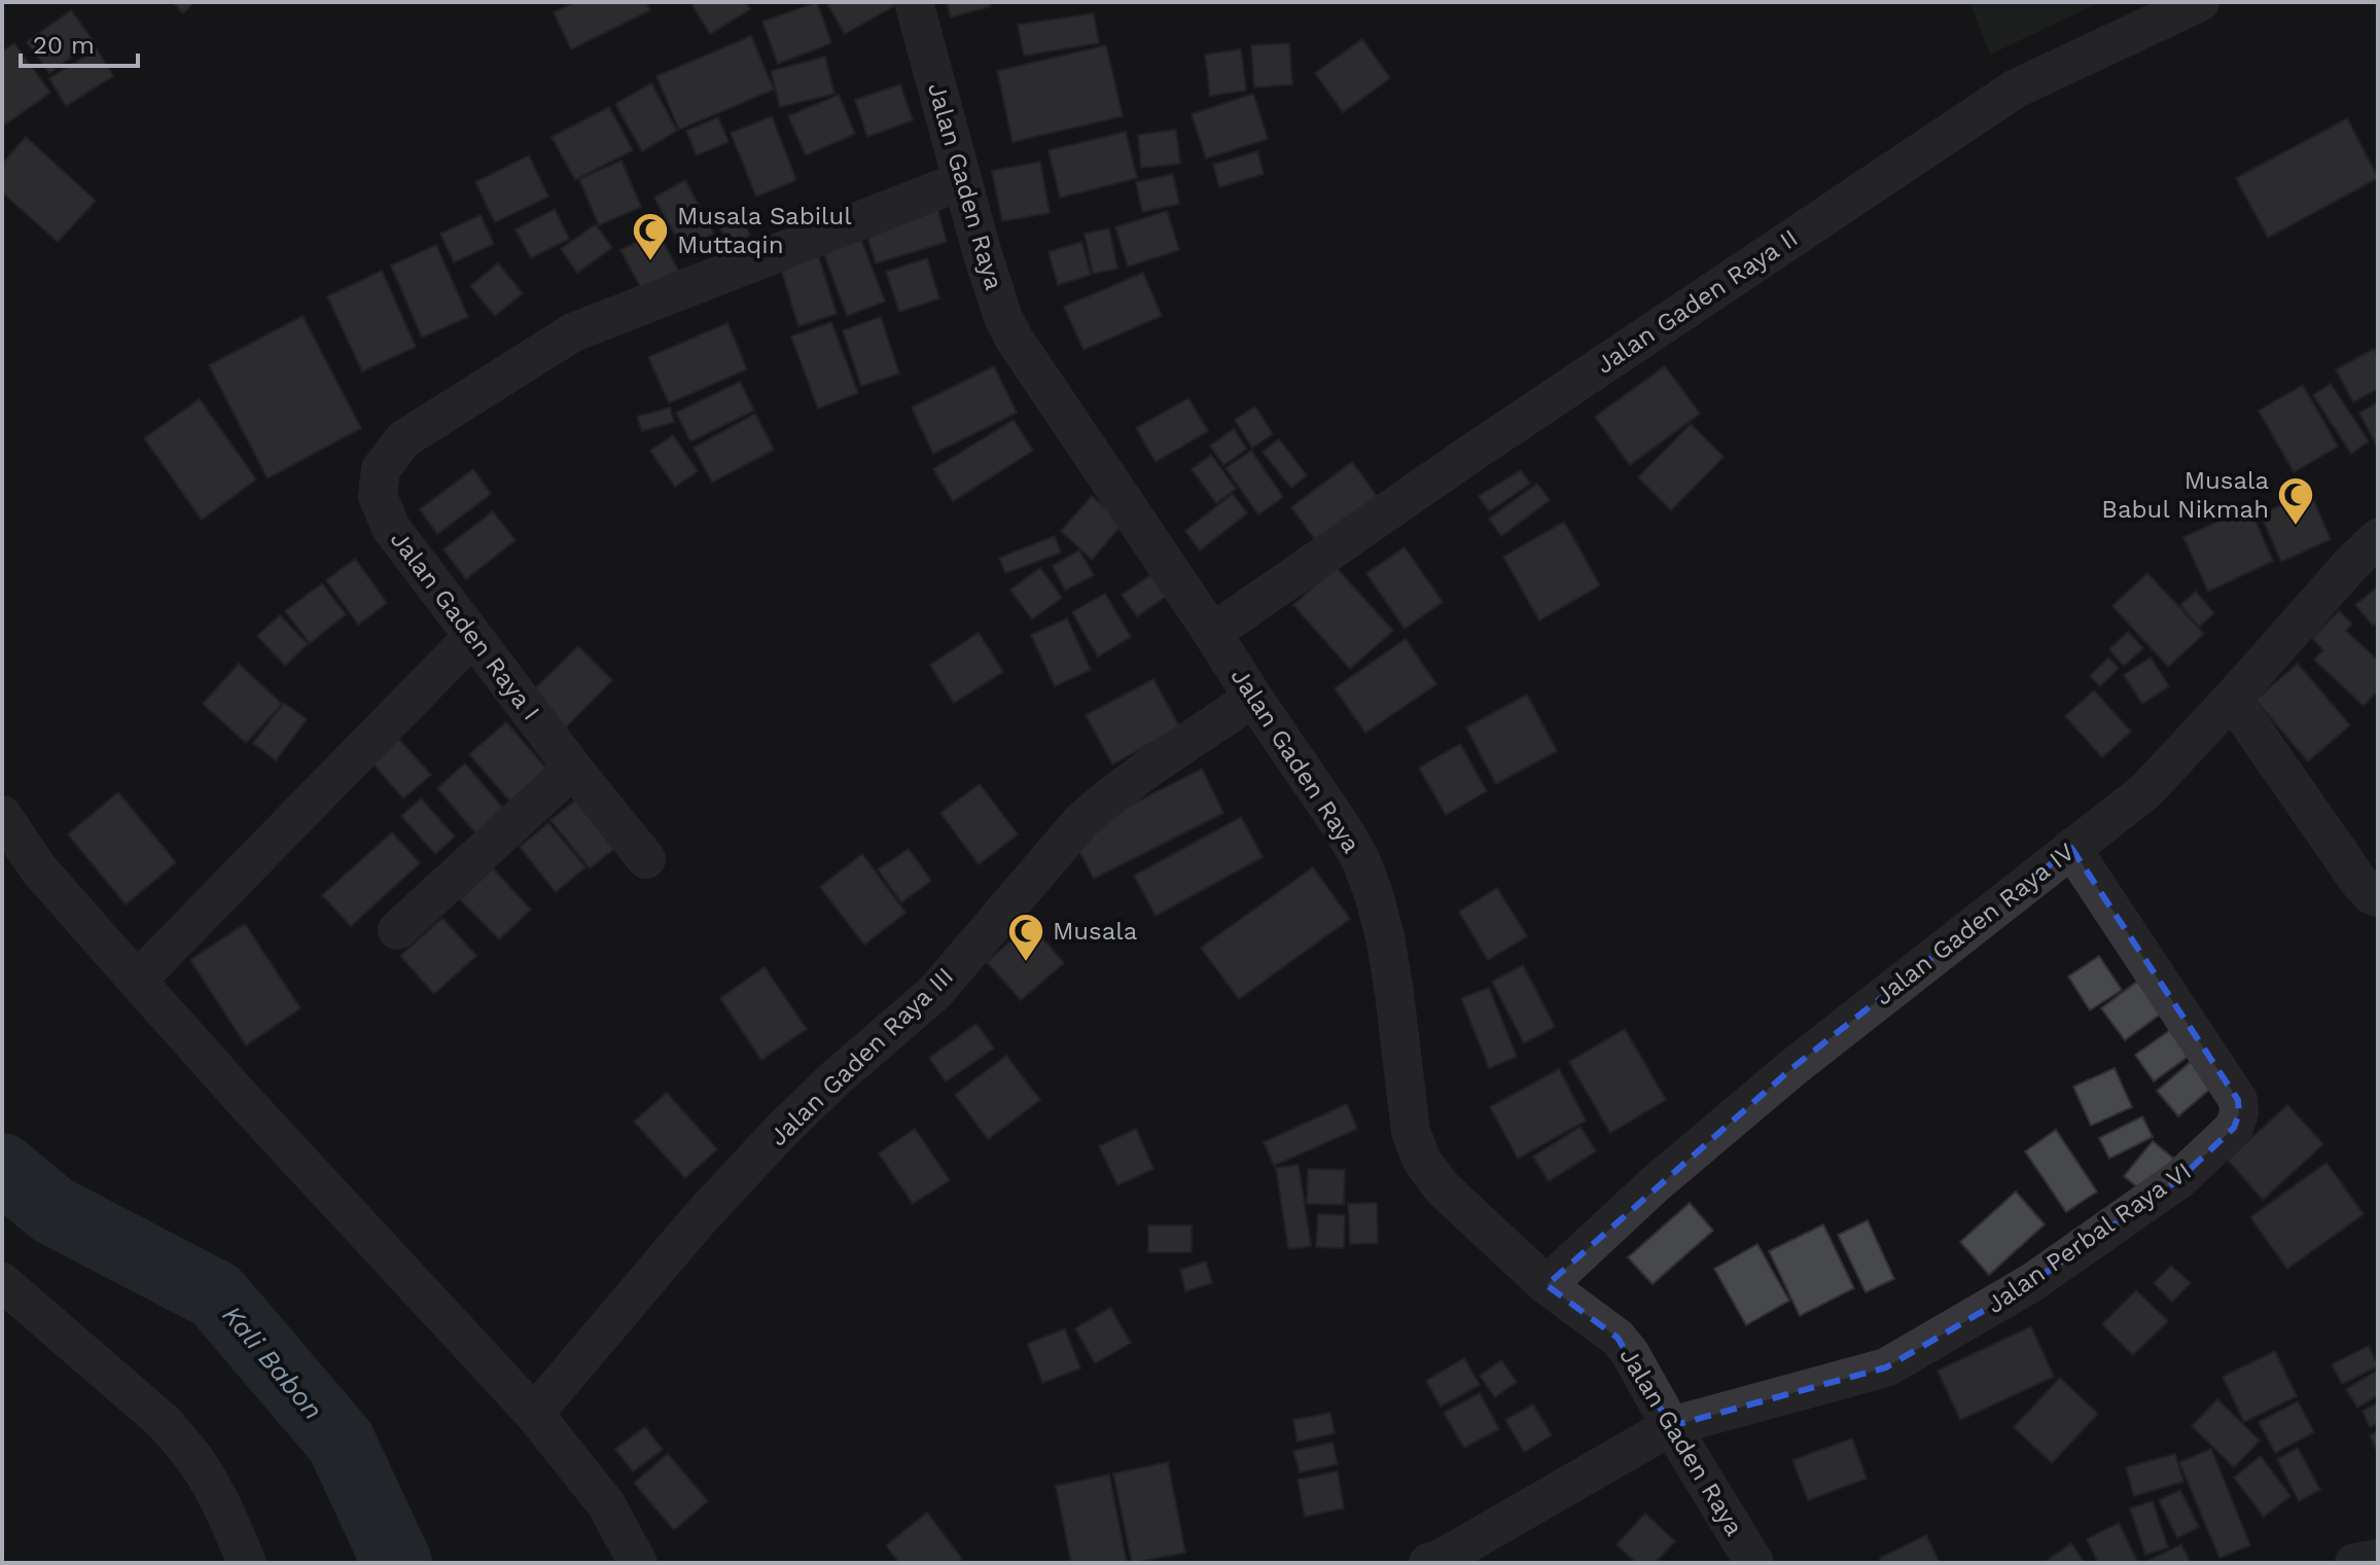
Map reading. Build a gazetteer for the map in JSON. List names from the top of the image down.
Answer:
{
  "streets": {
    "street": [
      "Jalan Gaden Raya",
      "Jalan Gaden Raya II",
      "Jalan Gaden Raya I",
      "Jalan Gaden Raya IV",
      "Jalan Gaden Raya III",
      "Jalan Perbal Raya VI"
    ]
  },
  "crossings": [
    ["Jalan Gaden Raya", "Jalan Gaden Raya II"],
    ["Jalan Gaden Raya", "Jalan Gaden Raya I"],
    ["Jalan Gaden Raya", "Jalan Gaden Raya IV"],
    ["Jalan Gaden Raya", "Jalan Gaden Raya III"],
    ["Jalan Gaden Raya", "Jalan Perbal Raya VI"],
    ["Jalan Gaden Raya IV", "Jalan Perbal Raya VI"]
  ],
  "water": ["Kali Babon"],
  "places": {
    "mosque": ["Musala Sabilul Muttaqin", "Musala Babul Nikmah", "Musala"]
  },
  "scale_bar": "20 m"
}
